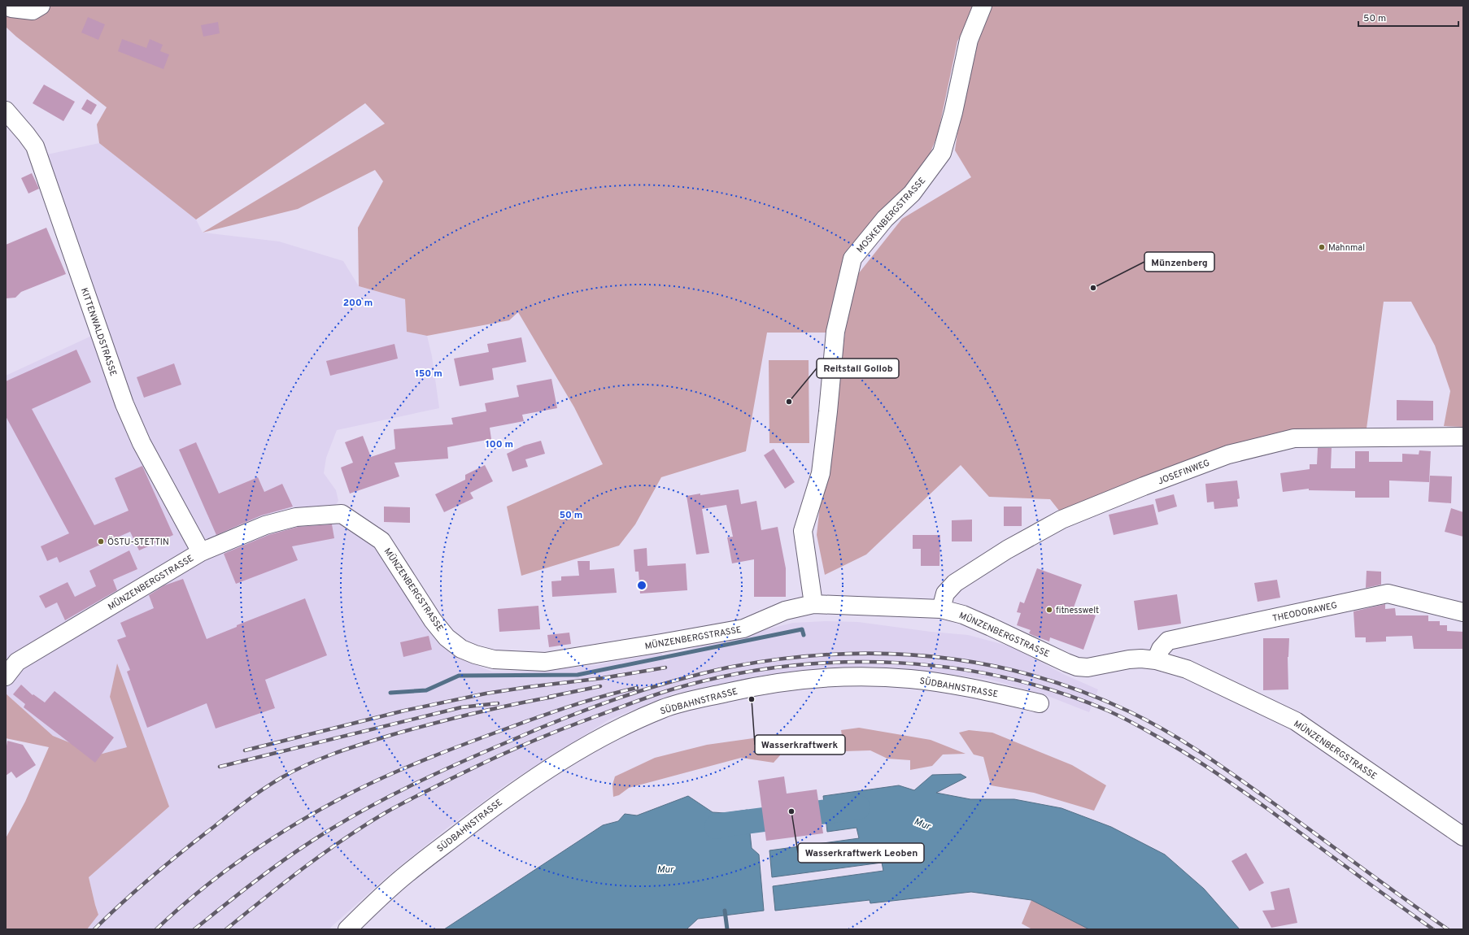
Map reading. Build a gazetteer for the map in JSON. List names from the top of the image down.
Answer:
{
  "streets": {
    "street": [
      "MOSKENBERGSTRASSE",
      "KITTENWALDSTRASSE",
      "JOSEFINWEG",
      "MÜNZENBERGSTRASSE",
      "THEODORAWEG",
      "SÜDBAHNSTRASSE"
    ]
  },
  "crossings": [
    ["MOSKENBERGSTRASSE", "MÜNZENBERGSTRASSE"],
    ["KITTENWALDSTRASSE", "MÜNZENBERGSTRASSE"],
    ["JOSEFINWEG", "MÜNZENBERGSTRASSE"],
    ["MÜNZENBERGSTRASSE", "THEODORAWEG"]
  ],
  "water": ["Mur"],
  "places": [
    "Mahnmal",
    "Münzenberg",
    "Reitstall Gollob",
    "ÖSTU-STETTIN",
    "fitnesswelt",
    "Wasserkraftwerk",
    "Wasserkraftwerk Leoben"
  ],
  "scale_bar": "50 m",
  "rings": [
    "200 m",
    "150 m",
    "100 m",
    "50 m"
  ]
}
